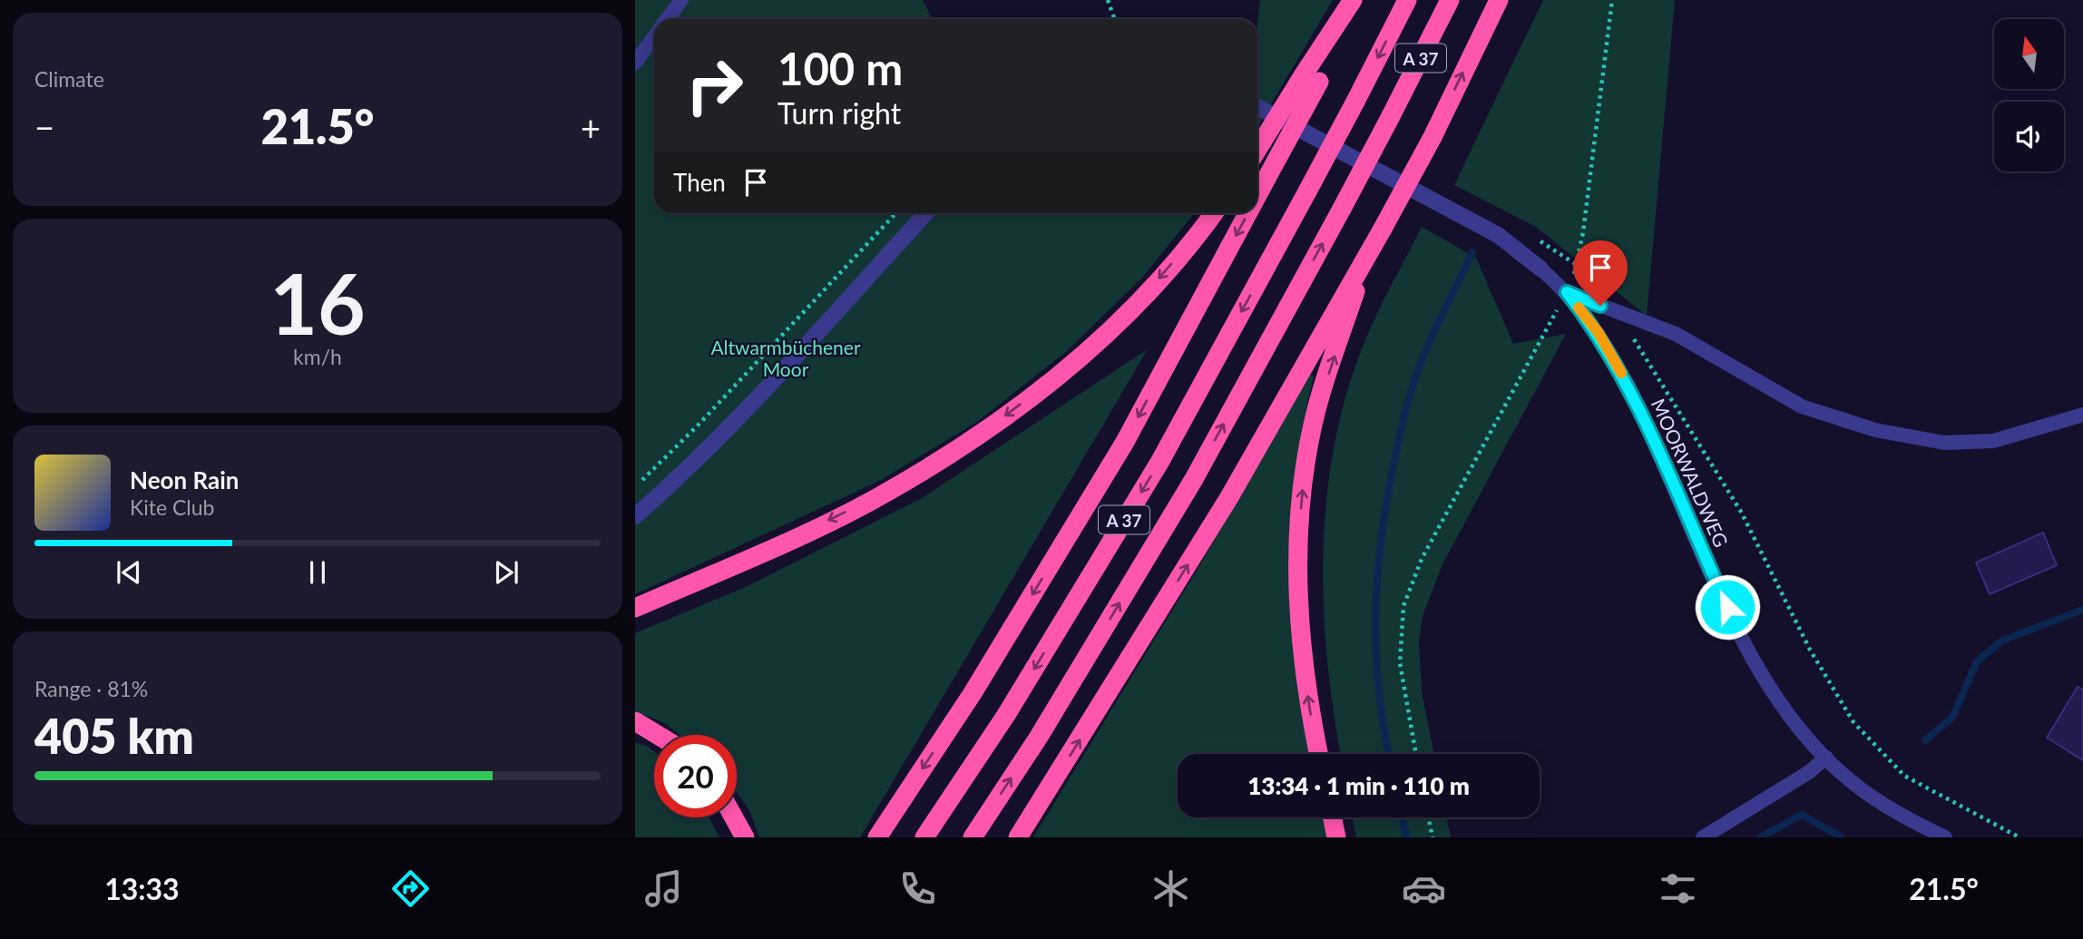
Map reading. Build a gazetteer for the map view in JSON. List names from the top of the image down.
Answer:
{
  "streets": {
    "highway": ["A 37"],
    "street": ["MOORWALDWEG"]
  },
  "parks": ["Altwarmbüchener Moor"],
  "north": "top",
  "page": {
    "tile": [
      "Climate",
      ["16", "km/h"],
      ["Range · 81%", "405 km"]
    ],
    "turn": ["100 m", "Turn right"],
    "heat": ["−", "21.5°", "+"],
    "then": "Then",
    "song": ["Neon Rain", "Kite Club"],
    "limit": "20",
    "trip": "13:34 · 1 min · 110 m",
    "tabs": ["13:33", "21.5°"]
  }
}
